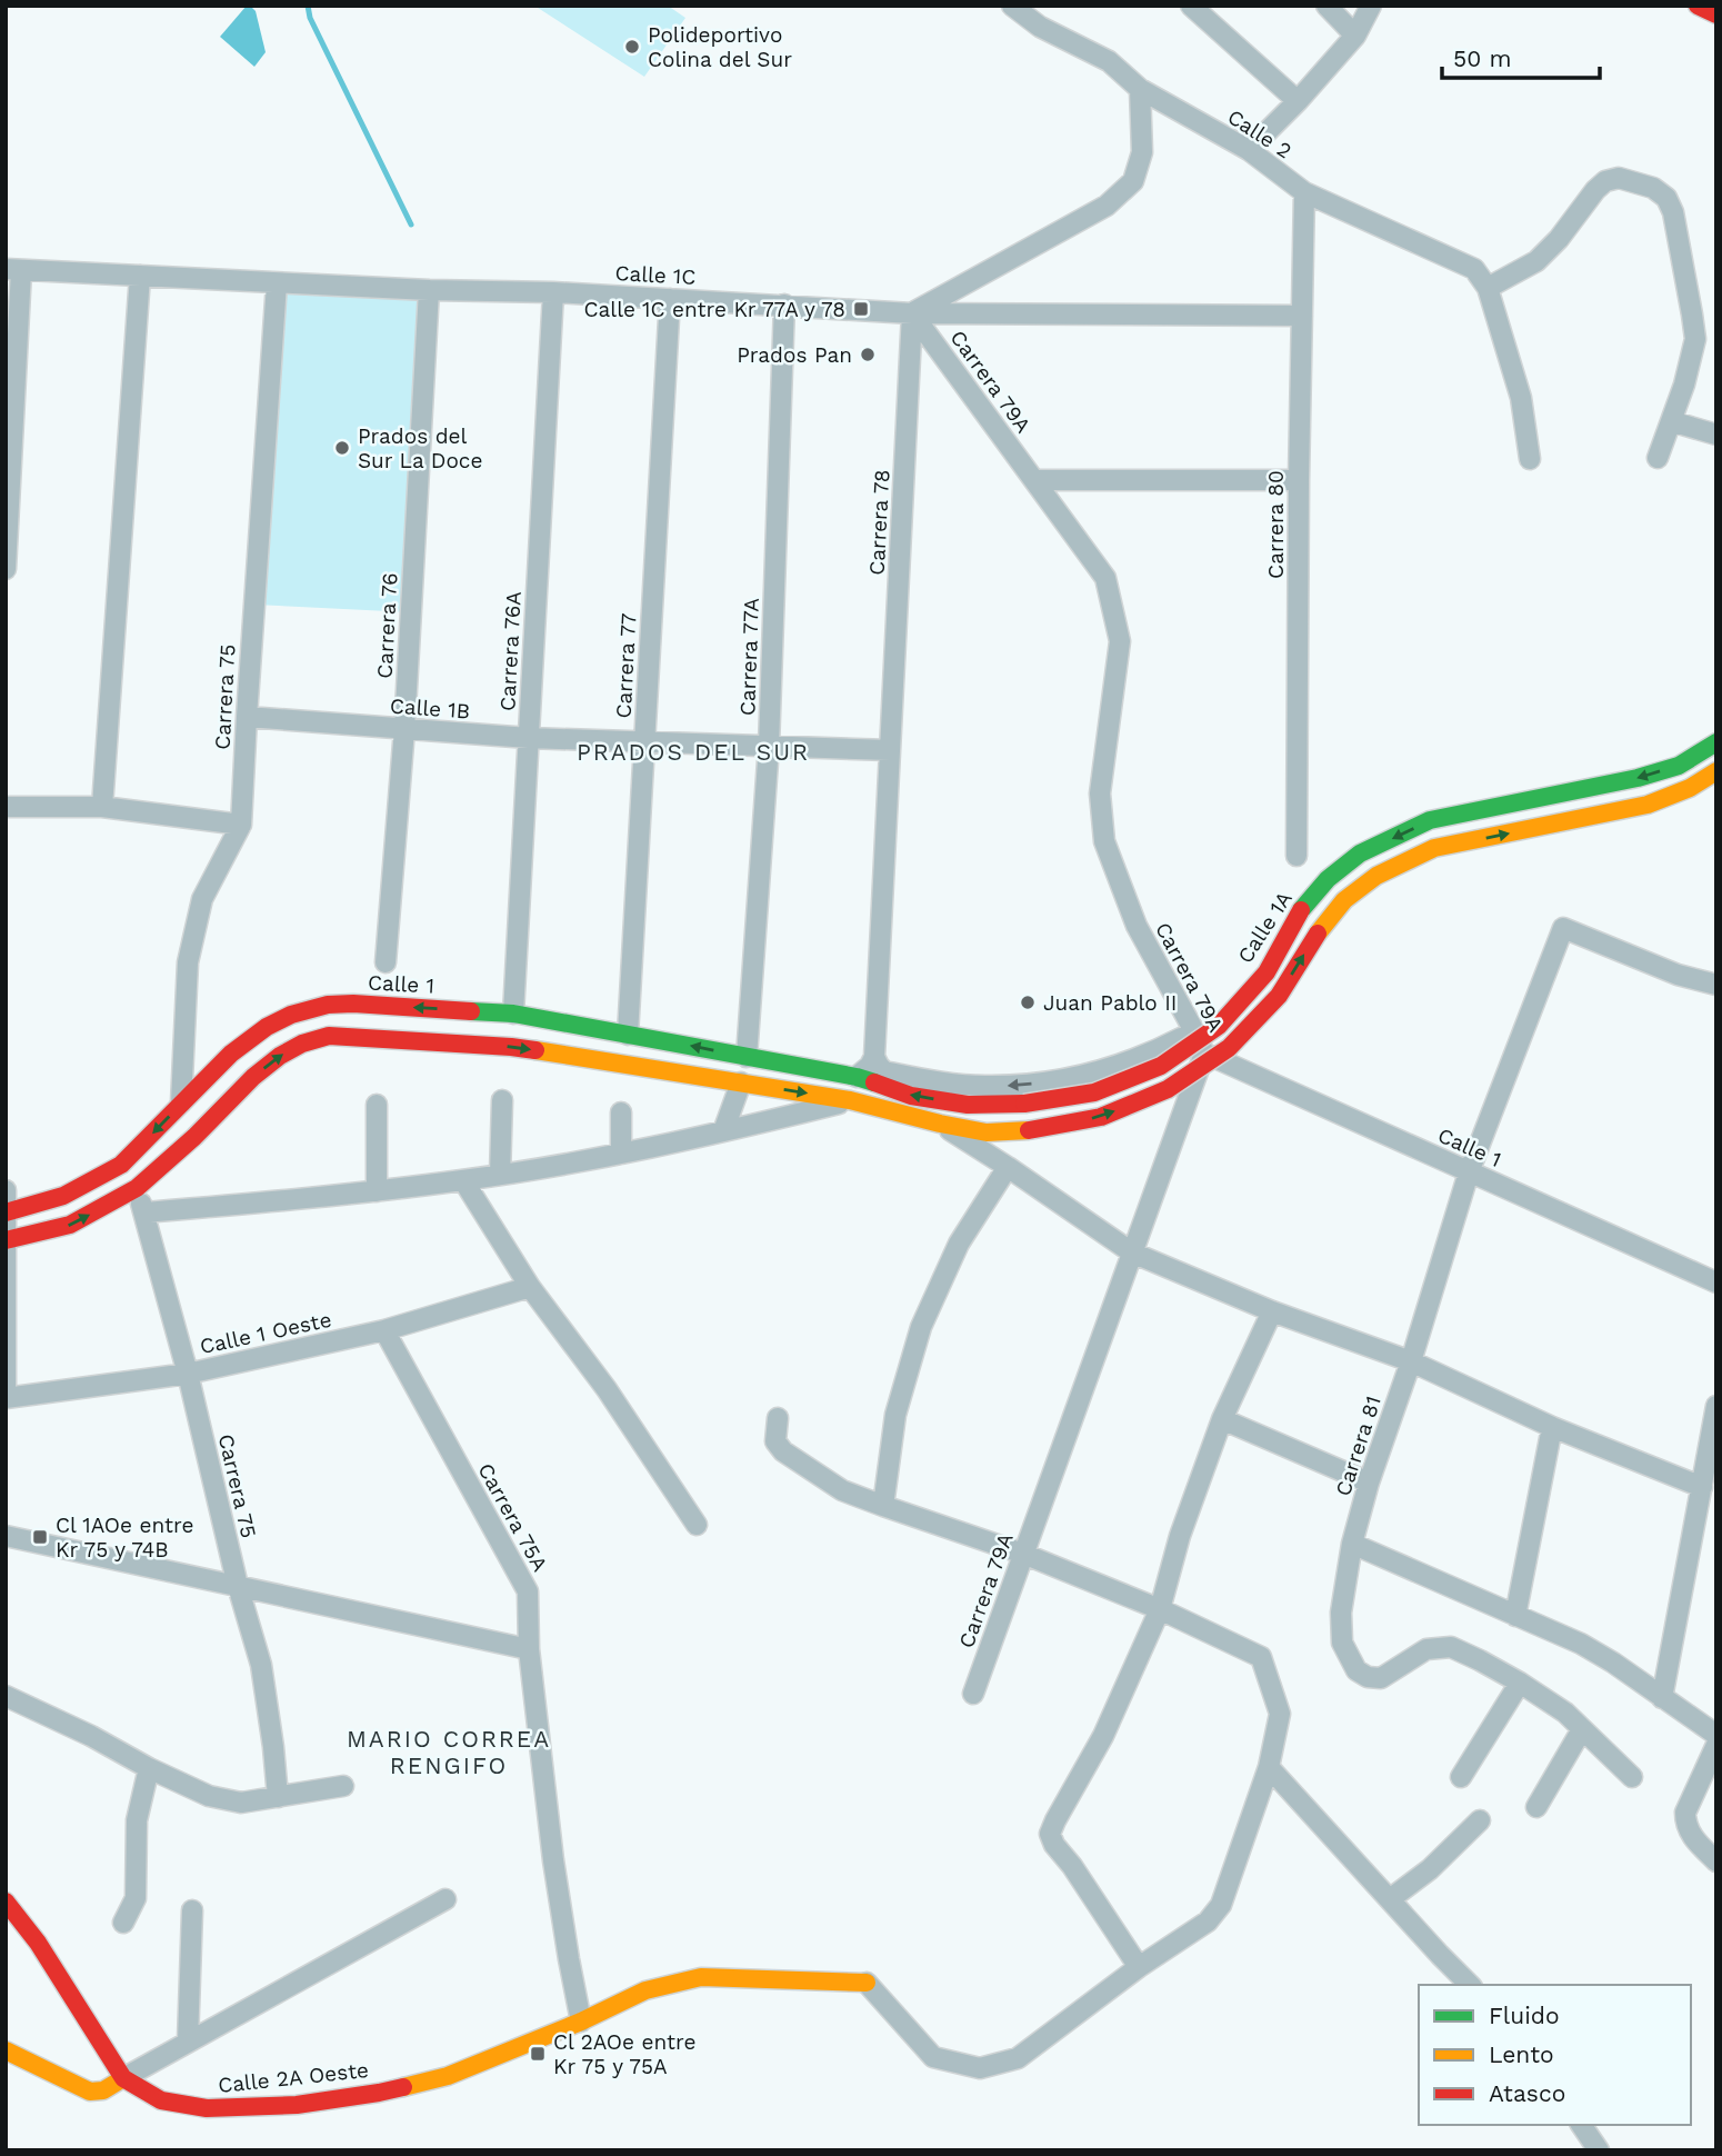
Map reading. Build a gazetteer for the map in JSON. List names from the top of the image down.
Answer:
{
  "streets": {
    "street": [
      "Calle 2",
      "Calle 1C",
      "Carrera 79A",
      "Carrera 78",
      "Carrera 80",
      "Carrera 76",
      "Carrera 76A",
      "Carrera 77A",
      "Carrera 77",
      "Carrera 75",
      "Calle 1B",
      "Calle 1A",
      "Calle 1",
      "Calle 1 Oeste",
      "Carrera 81",
      "Carrera 75A",
      "Calle 2A Oeste"
    ]
  },
  "crossings": [
    ["Calle 2", "Carrera 80"],
    ["Calle 1C", "Carrera 79A"],
    ["Calle 1C", "Carrera 78"],
    ["Calle 1C", "Carrera 80"],
    ["Calle 1C", "Carrera 76"],
    ["Calle 1C", "Carrera 76A"],
    ["Calle 1C", "Carrera 77A"],
    ["Calle 1C", "Carrera 77"],
    ["Calle 1C", "Carrera 75"],
    ["Carrera 79A", "Carrera 78"],
    ["Carrera 79A", "Calle 1"],
    ["Carrera 78", "Calle 1B"],
    ["Carrera 76", "Calle 1B"],
    ["Carrera 76A", "Calle 1B"],
    ["Carrera 76A", "Calle 1"],
    ["Carrera 77A", "Calle 1B"],
    ["Carrera 77A", "Calle 1"],
    ["Carrera 77", "Calle 1B"],
    ["Carrera 77", "Calle 1"],
    ["Carrera 75", "Calle 1B"],
    ["Carrera 75", "Calle 1"],
    ["Carrera 75", "Calle 1 Oeste"],
    ["Calle 1A", "Calle 1"],
    ["Calle 1", "Carrera 81"],
    ["Calle 1 Oeste", "Carrera 75A"],
    ["Carrera 75A", "Calle 2A Oeste"]
  ],
  "districts": ["PRADOS DEL SUR", "MARIO CORREA RENGIFO"],
  "places": {
    "other": [
      "Polideportivo Colina del Sur",
      "Prados Pan",
      "Prados del Sur La Doce",
      "Juan Pablo II"
    ],
    "transit": ["Calle 1C entre Kr 77A y 78", "Cl 1AOe entre Kr 75 y 74B", "Cl 2AOe entre Kr 75 y 75A"]
  },
  "legend": ["Fluido", "Lento", "Atasco"],
  "scale_bar": "50 m"
}
